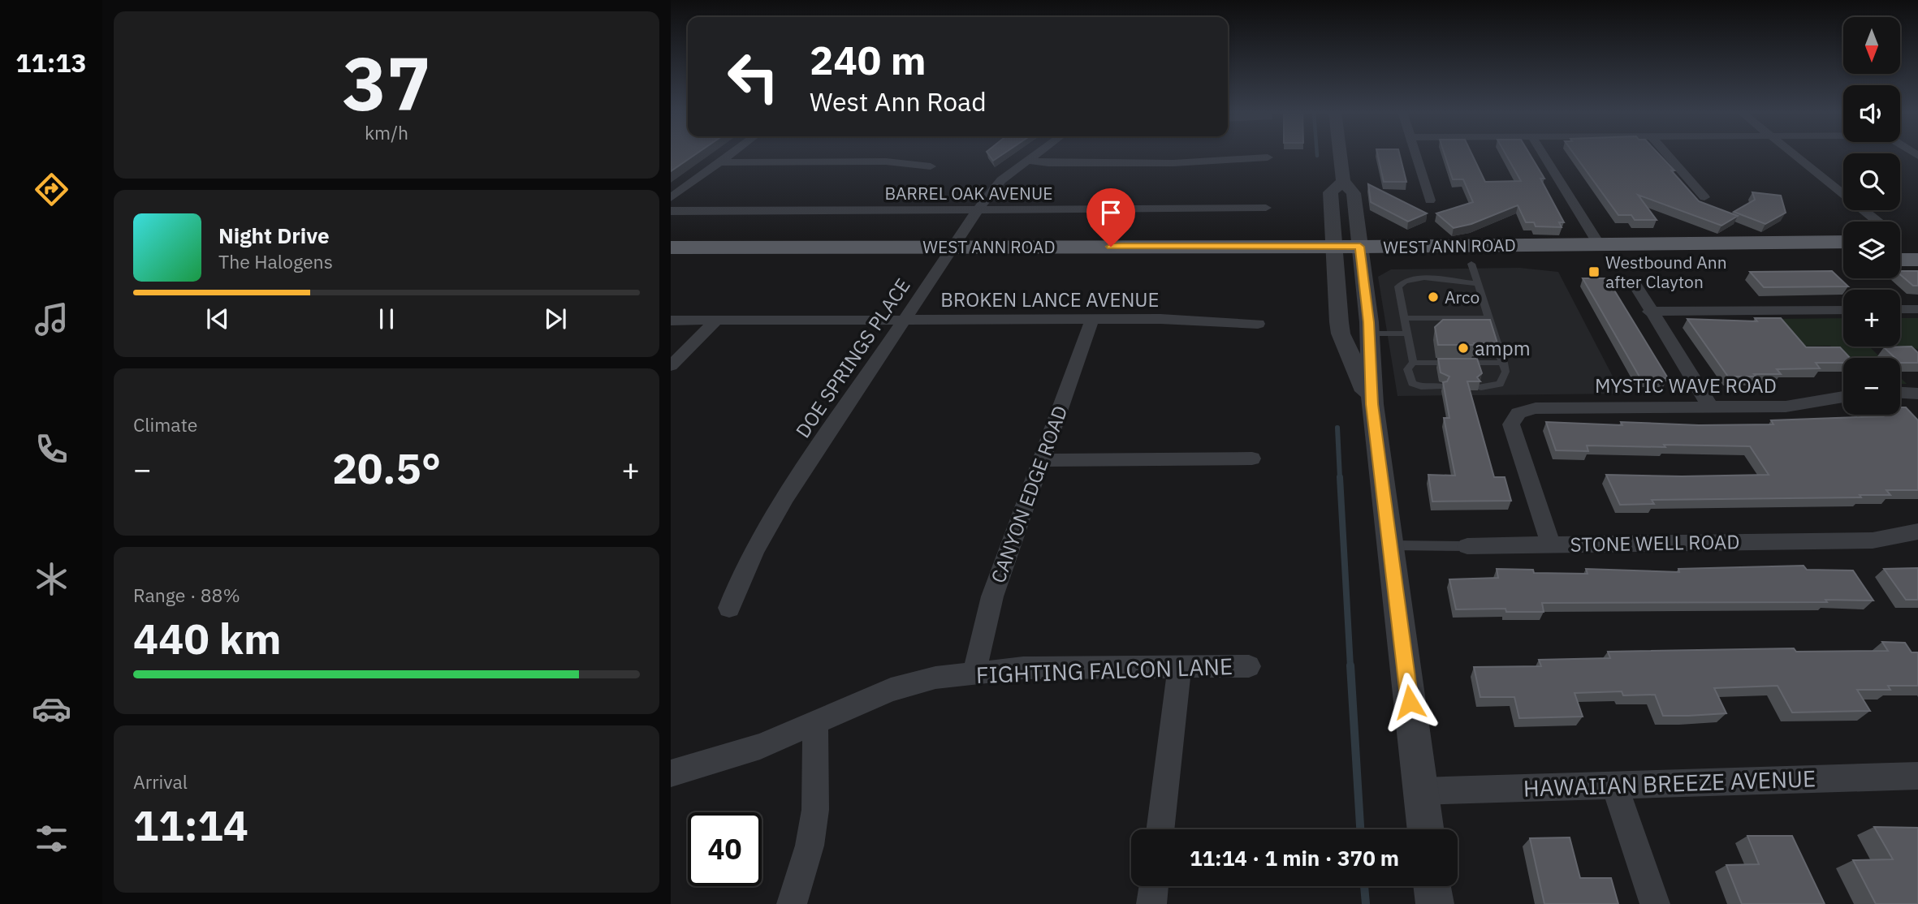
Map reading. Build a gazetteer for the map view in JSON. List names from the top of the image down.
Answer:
{
  "streets": {
    "main road": ["WEST ANN ROAD"],
    "street": [
      "BARREL OAK AVENUE",
      "BROKEN LANCE AVENUE",
      "DOE SPRINGS PLACE",
      "MYSTIC WAVE ROAD",
      "CANYON EDGE ROAD",
      "STONE WELL ROAD",
      "FIGHTING FALCON LANE",
      "HAWAIIAN BREEZE AVENUE"
    ]
  },
  "crossings": [
    ["BARREL OAK AVENUE", "DOE SPRINGS PLACE"],
    ["WEST ANN ROAD", "DOE SPRINGS PLACE"],
    ["BROKEN LANCE AVENUE", "DOE SPRINGS PLACE"],
    ["BROKEN LANCE AVENUE", "CANYON EDGE ROAD"],
    ["MYSTIC WAVE ROAD", "STONE WELL ROAD"],
    ["CANYON EDGE ROAD", "FIGHTING FALCON LANE"]
  ],
  "places": {
    "transit": ["Westbound Ann after Clayton"],
    "other": ["Arco", "ampm"]
  },
  "north": "bottom",
  "page": {
    "tabs": "11:13",
    "tile": [
      ["37", "km/h"],
      "Climate",
      ["Range · 88%", "440 km"],
      ["Arrival", "11:14"]
    ],
    "map_buttons": ["+", "−"],
    "turn": ["240 m", "West Ann Road"],
    "song": ["Night Drive", "The Halogens"],
    "heat": ["−", "20.5°", "+"],
    "limit": "40",
    "trip": "11:14 · 1 min · 370 m"
  }
}
